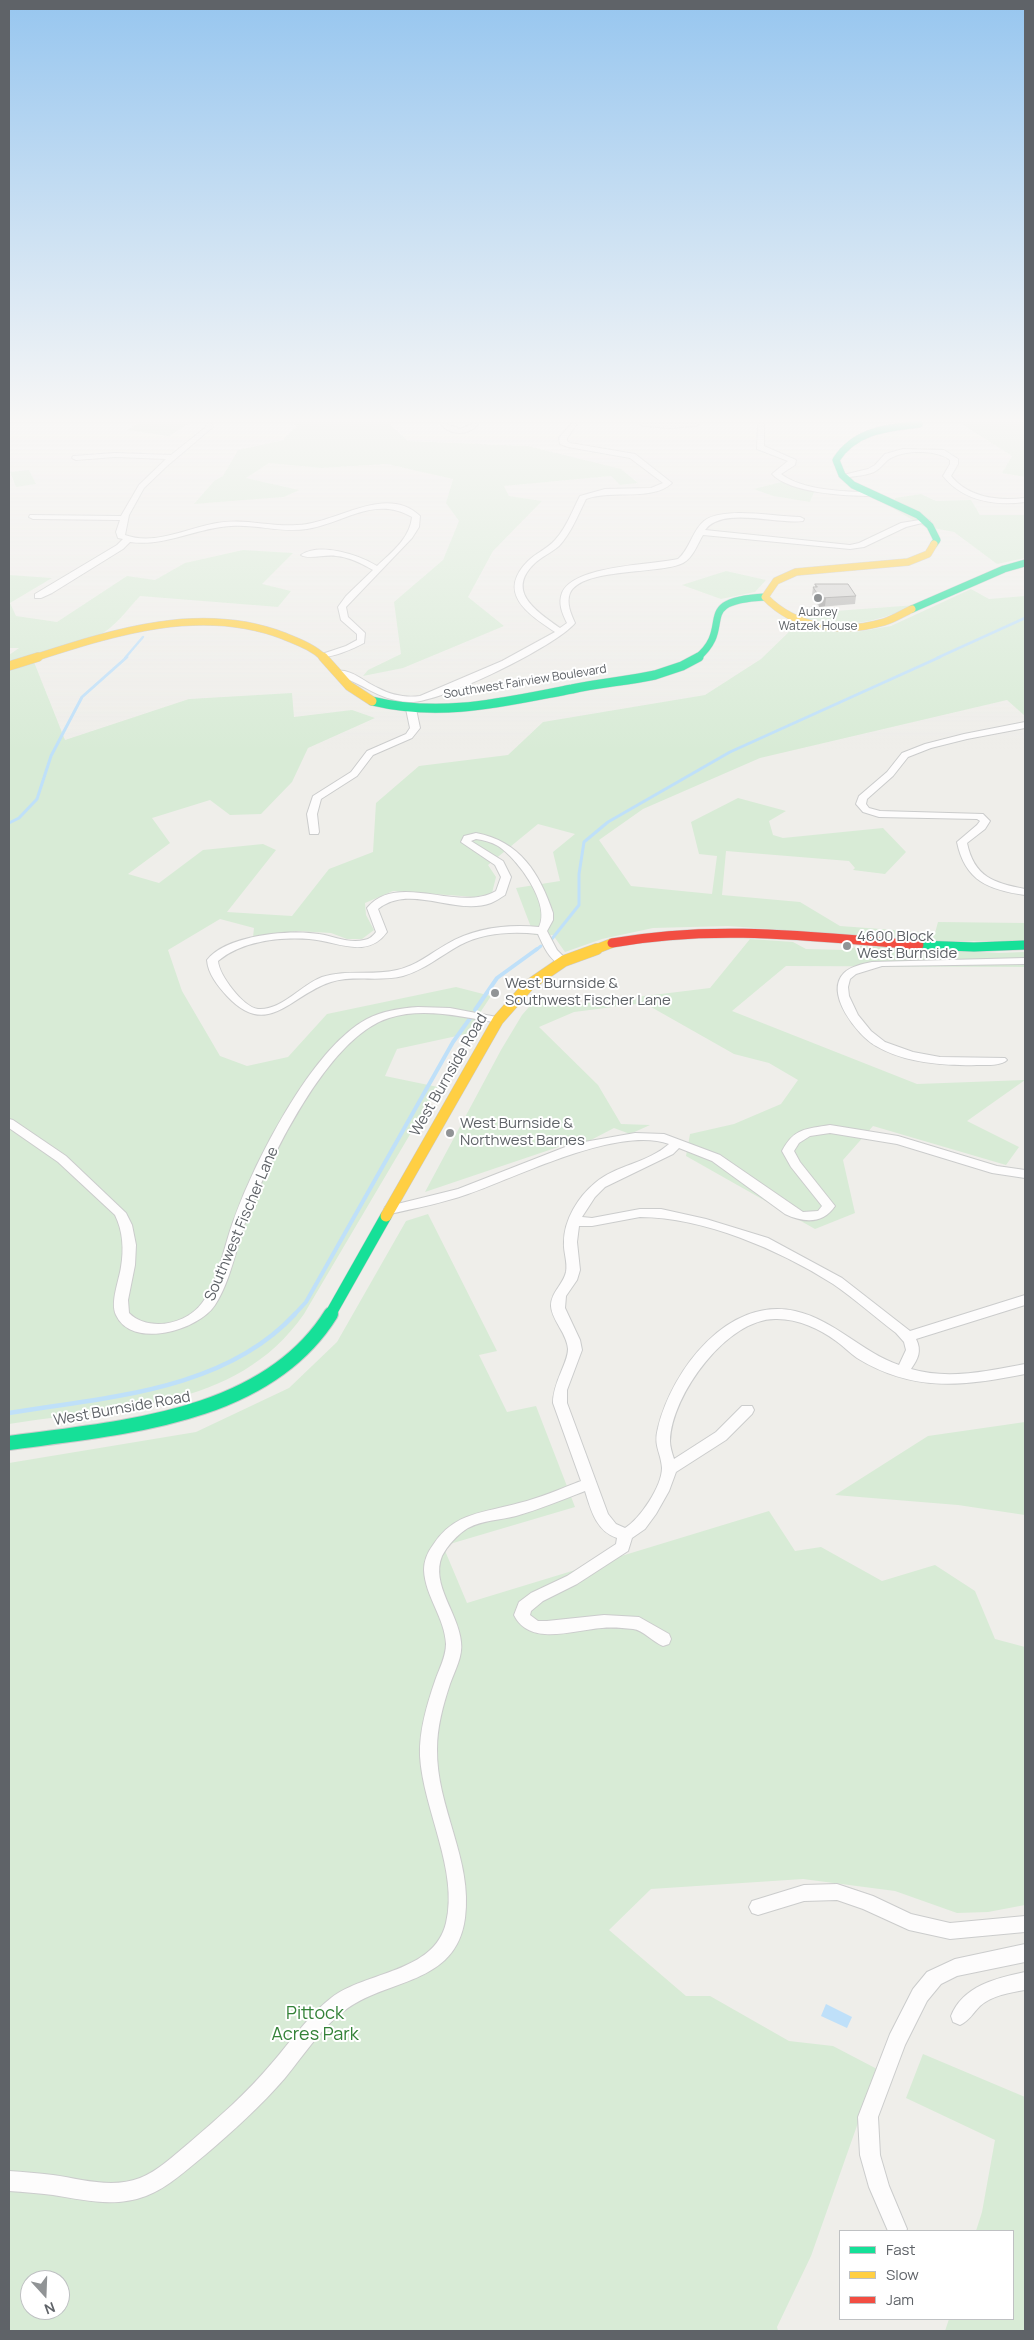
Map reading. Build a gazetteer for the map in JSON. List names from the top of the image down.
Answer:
{
  "streets": {
    "main road": ["Southwest Fairview Boulevard", "West Burnside Road"],
    "street": ["Southwest Fischer Lane"]
  },
  "crossings": [
    ["West Burnside Road", "Southwest Fischer Lane"]
  ],
  "parks": ["Pittock Acres Park"],
  "places": [
    "Aubrey Watzek House",
    "4600 Block West Burnside",
    "West Burnside & Southwest Fischer Lane",
    "West Burnside & Northwest Barnes"
  ],
  "legend": ["Fast", "Slow", "Jam"],
  "north": "bottom"
}
